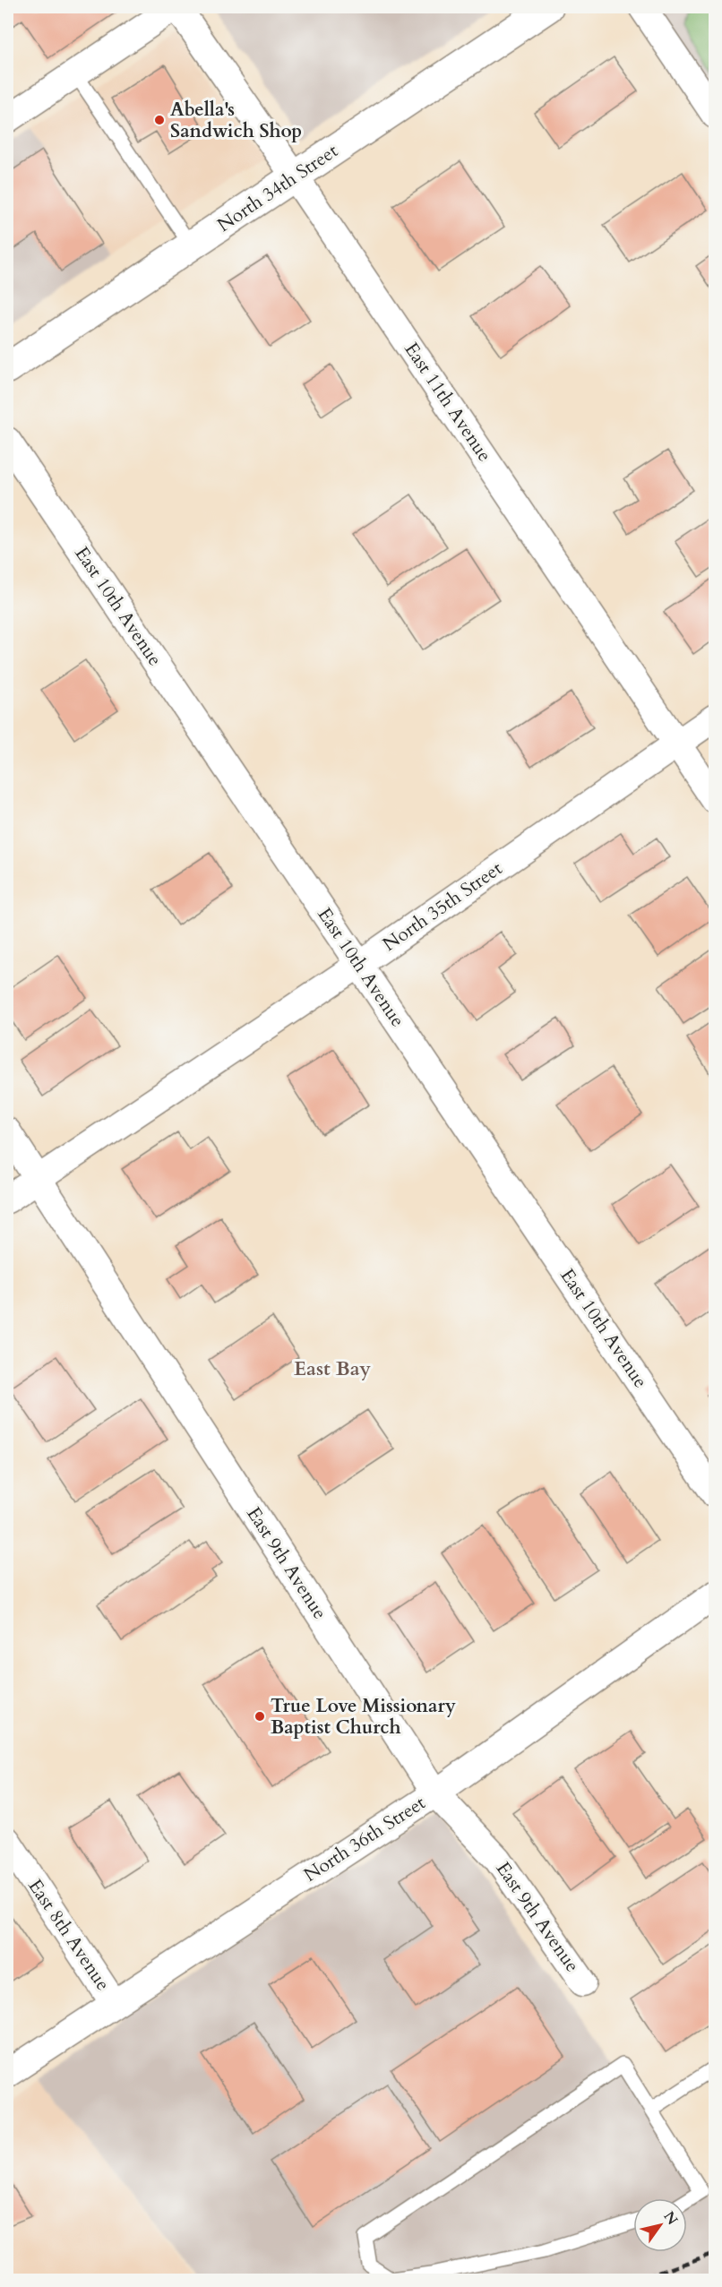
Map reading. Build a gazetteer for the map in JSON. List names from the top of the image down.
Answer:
{
  "streets": {
    "street": [
      "North 34th Street",
      "East 11th Avenue",
      "East 10th Avenue",
      "North 35th Street",
      "East 9th Avenue",
      "North 36th Street",
      "East 8th Avenue"
    ]
  },
  "crossings": [
    ["North 34th Street", "East 11th Avenue"],
    ["East 11th Avenue", "North 35th Street"],
    ["East 10th Avenue", "North 35th Street"],
    ["North 35th Street", "East 9th Avenue"],
    ["East 9th Avenue", "North 36th Street"],
    ["North 36th Street", "East 8th Avenue"]
  ],
  "districts": ["East Bay"],
  "places": ["Abella's Sandwich Shop", "True Love Missionary Baptist Church"],
  "north": "top right"
}
